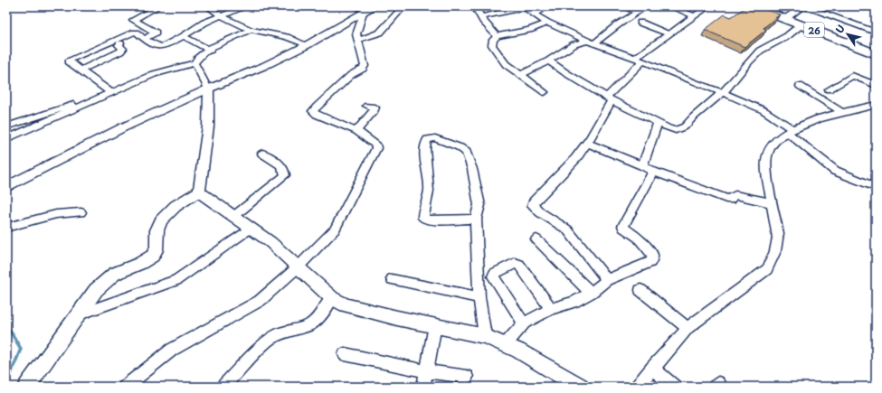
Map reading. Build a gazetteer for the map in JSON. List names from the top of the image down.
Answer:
{
  "streets": {
    "highway": ["26"]
  },
  "north": "top left"
}
